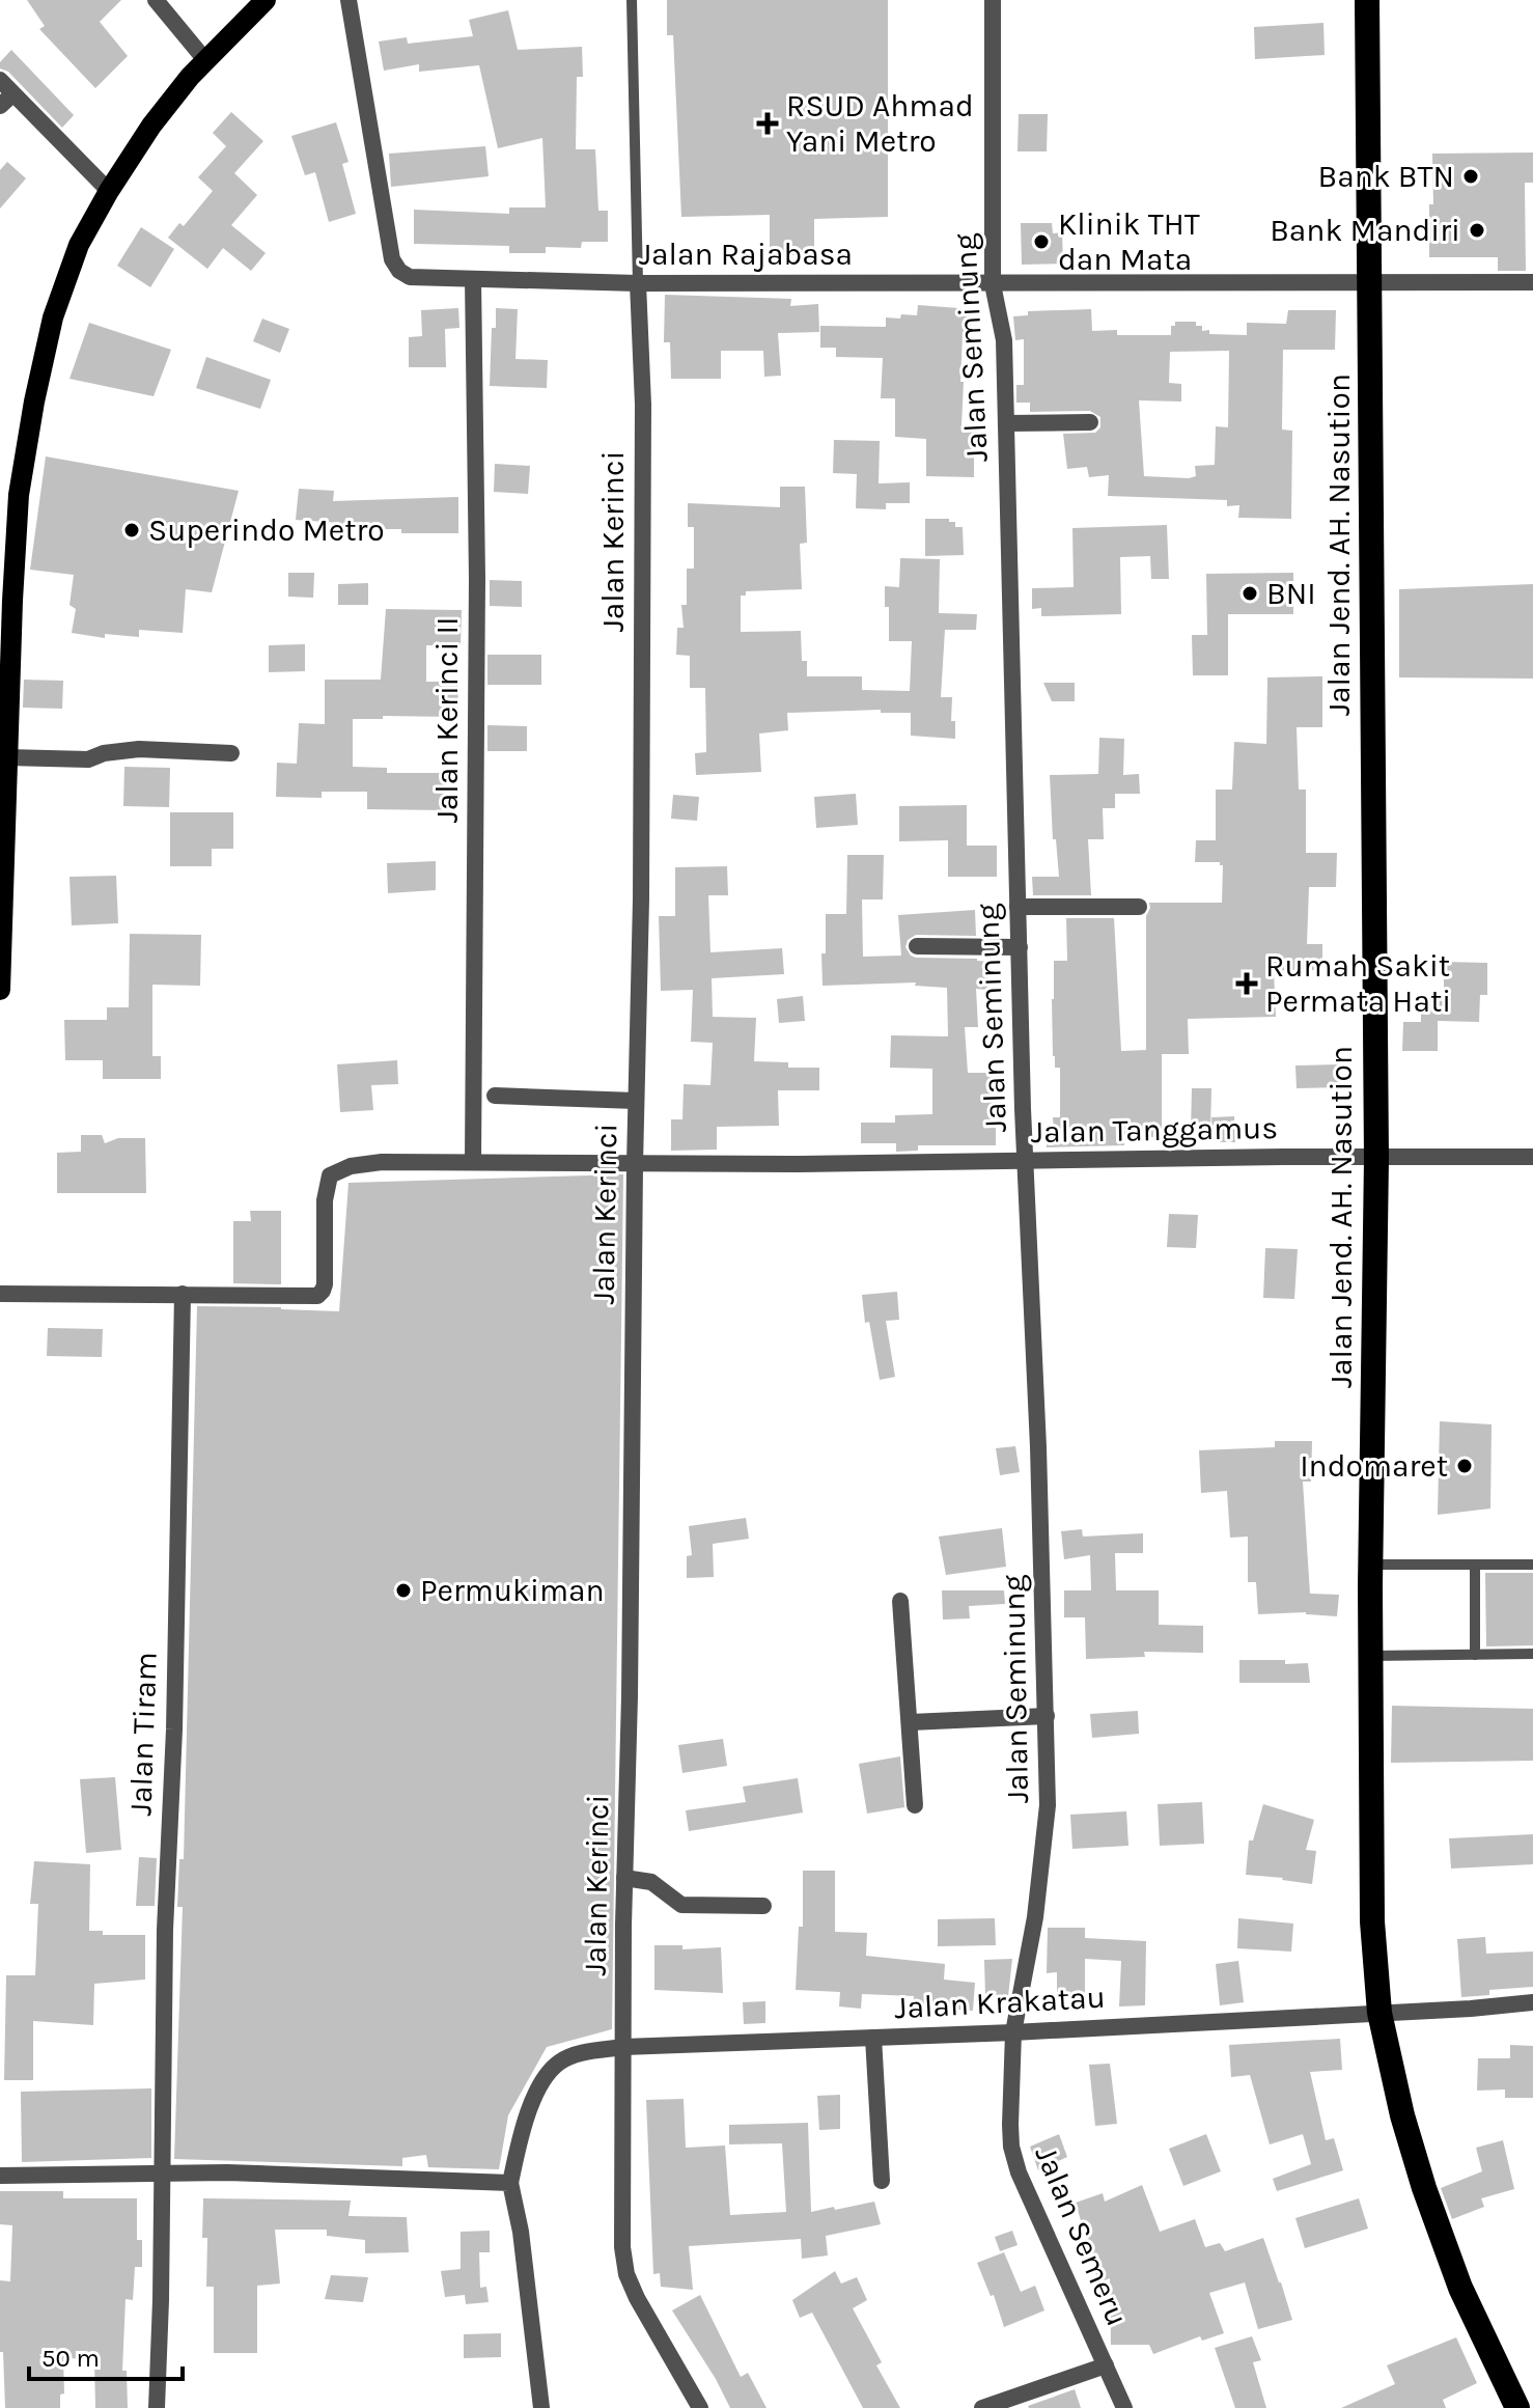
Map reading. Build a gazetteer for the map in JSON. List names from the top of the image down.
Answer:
{
  "streets": {
    "highway": ["Jalan Jend. AH. Nasution"],
    "street": [
      "Jalan Rajabasa",
      "Jalan Seminung",
      "Jalan Kerinci",
      "Jalan Kerinci II",
      "Jalan Tanggamus",
      "Jalan Tiram",
      "Jalan Krakatau",
      "Jalan Semeru"
    ]
  },
  "crossings": [
    ["Jalan Rajabasa", "Jalan Seminung"],
    ["Jalan Rajabasa", "Jalan Kerinci"],
    ["Jalan Rajabasa", "Jalan Jend. AH. Nasution"],
    ["Jalan Rajabasa", "Jalan Kerinci II"],
    ["Jalan Seminung", "Jalan Tanggamus"],
    ["Jalan Seminung", "Jalan Krakatau"],
    ["Jalan Seminung", "Jalan Semeru"],
    ["Jalan Kerinci", "Jalan Tanggamus"],
    ["Jalan Kerinci", "Jalan Krakatau"],
    ["Jalan Jend. AH. Nasution", "Jalan Tanggamus"],
    ["Jalan Jend. AH. Nasution", "Jalan Krakatau"],
    ["Jalan Kerinci II", "Jalan Tanggamus"],
    ["Jalan Tanggamus", "Jalan Tiram"],
    ["Jalan Krakatau", "Jalan Semeru"]
  ],
  "places": {
    "health": ["RSUD Ahmad Yani Metro", "Rumah Sakit Permata Hati"],
    "other": [
      "Bank BTN",
      "Bank Mandiri",
      "Klinik THT dan Mata",
      "Superindo Metro",
      "BNI",
      "Indomaret",
      "Permukiman"
    ]
  },
  "scale_bar": "50 m"
}
